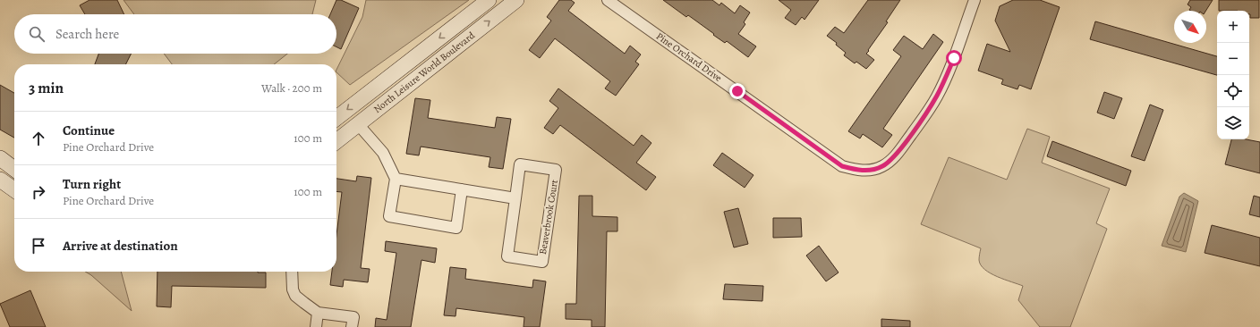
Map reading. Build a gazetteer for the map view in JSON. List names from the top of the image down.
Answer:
{
  "streets": {
    "street": ["Pine Orchard Drive", "North Leisure World Boulevard", "Beaverbrook Court"]
  },
  "north": "bottom right",
  "page": {
    "map_buttons": ["+", "−"],
    "search": "Search here",
    "heading": ["3 min", "Walk · 200 m"],
    "list": [
      ["Continue", "Pine Orchard Drive", "100 m"],
      ["Turn right", "Pine Orchard Drive", "100 m"],
      "Arrive at destination"
    ]
  }
}
